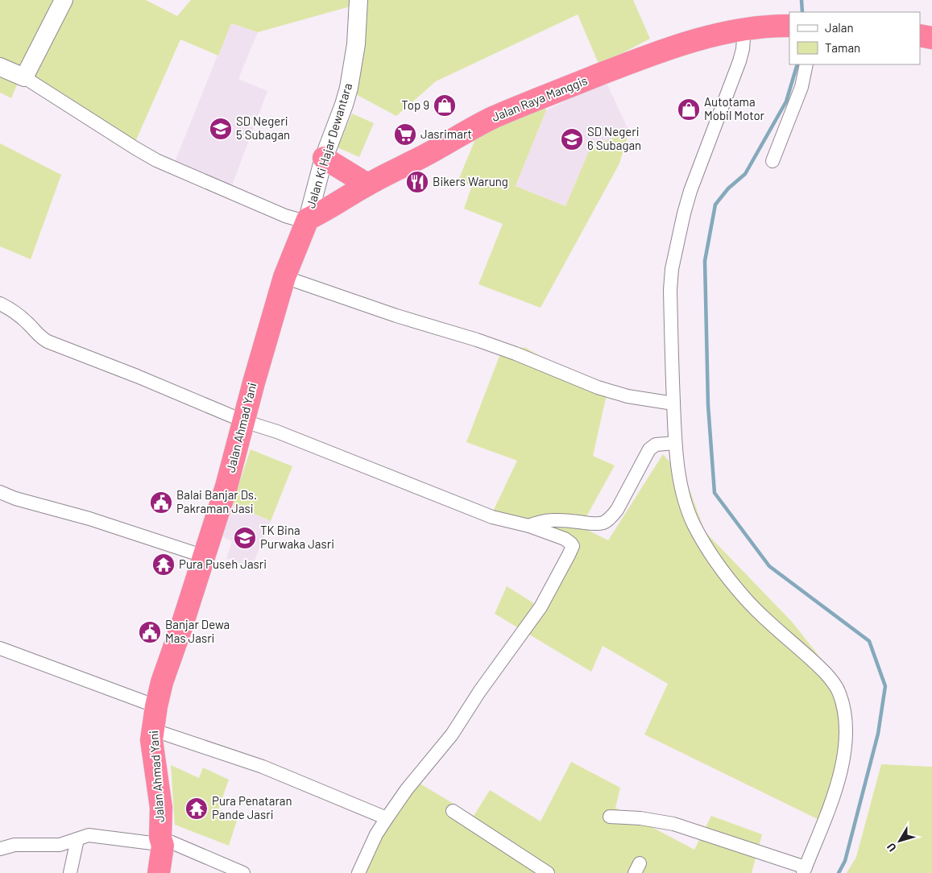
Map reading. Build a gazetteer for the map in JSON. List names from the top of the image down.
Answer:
{
  "streets": {
    "highway": ["Jalan Raya Manggis", "Jalan Ahmad Yani"],
    "street": ["Jalan Ki Hajar Dewantara"]
  },
  "crossings": [
    ["Jalan Raya Manggis", "Jalan Ki Hajar Dewantara"],
    ["Jalan Raya Manggis", "Jalan Ahmad Yani"],
    ["Jalan Ki Hajar Dewantara", "Jalan Ahmad Yani"]
  ],
  "places": {
    "shop": ["Top 9", "Autotama Mobil Motor"],
    "school or university": ["SD Negeri 5 Subagan", "SD Negeri 6 Subagan", "TK Bina Purwaka Jasri"],
    "supermarket": ["Jasrimart"],
    "restaurant": ["Bikers Warung"],
    "public building": ["Balai Banjar Ds. Pakraman Jasi", "Banjar Dewa Mas Jasri"],
    "temple": ["Pura Puseh Jasri", "Pura Penataran Pande Jasri"]
  },
  "legend": ["Jalan", "Taman"],
  "north": "bottom left"
}
